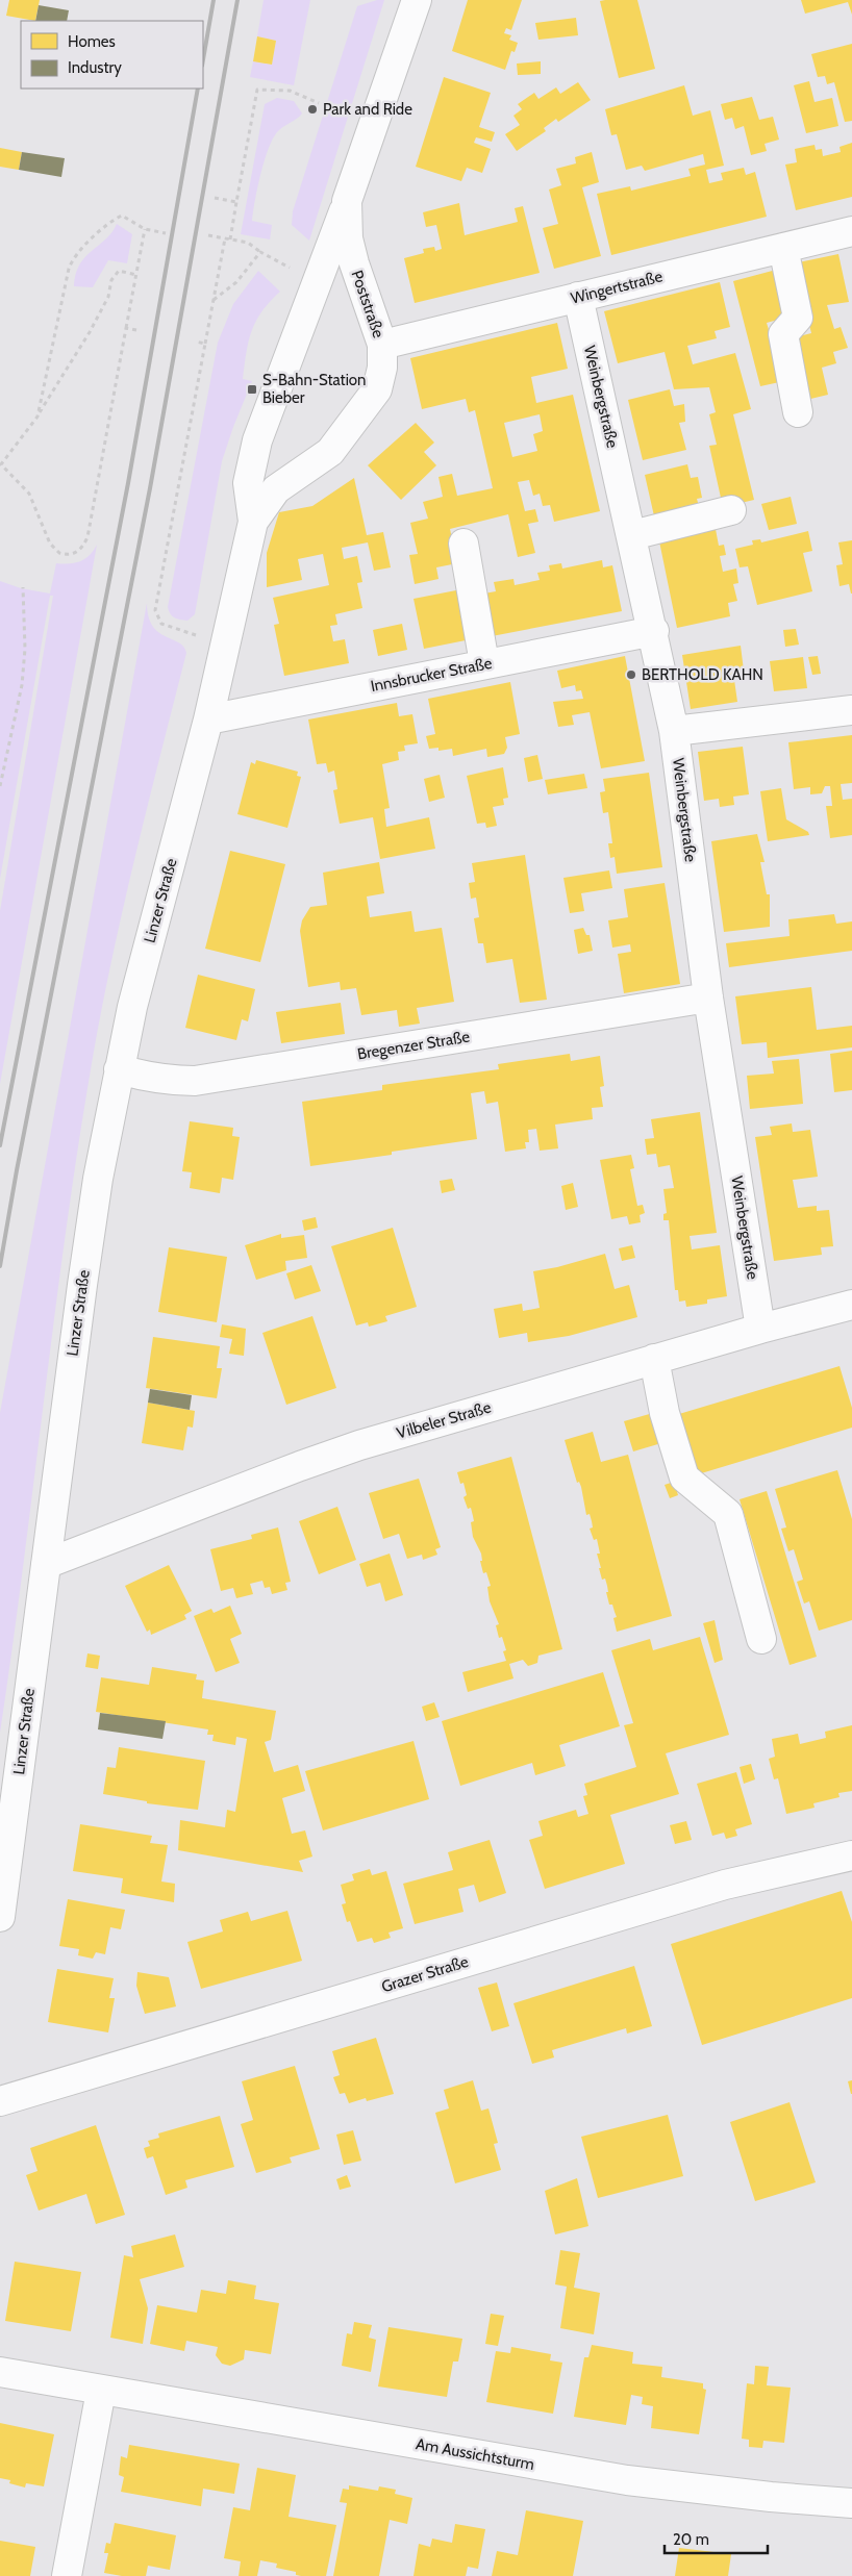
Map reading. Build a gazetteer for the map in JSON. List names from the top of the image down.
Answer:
{
  "streets": {
    "street": [
      "Wingertstraße",
      "Poststraße",
      "Weinbergstraße",
      "Innsbrucker Straße",
      "Linzer Straße",
      "Bregenzer Straße",
      "Vilbeler Straße",
      "Grazer Straße",
      "Am Aussichtsturm"
    ]
  },
  "crossings": [
    ["Wingertstraße", "Poststraße"],
    ["Wingertstraße", "Weinbergstraße"],
    ["Poststraße", "Innsbrucker Straße"],
    ["Poststraße", "Linzer Straße"],
    ["Weinbergstraße", "Innsbrucker Straße"],
    ["Weinbergstraße", "Bregenzer Straße"],
    ["Weinbergstraße", "Vilbeler Straße"],
    ["Innsbrucker Straße", "Linzer Straße"],
    ["Linzer Straße", "Bregenzer Straße"],
    ["Linzer Straße", "Vilbeler Straße"]
  ],
  "places": {
    "other": ["Park and Ride", "BERTHOLD KAHN"],
    "transit": ["S-Bahn-Station Bieber"]
  },
  "legend": ["Homes", "Industry"],
  "scale_bar": "20 m"
}
